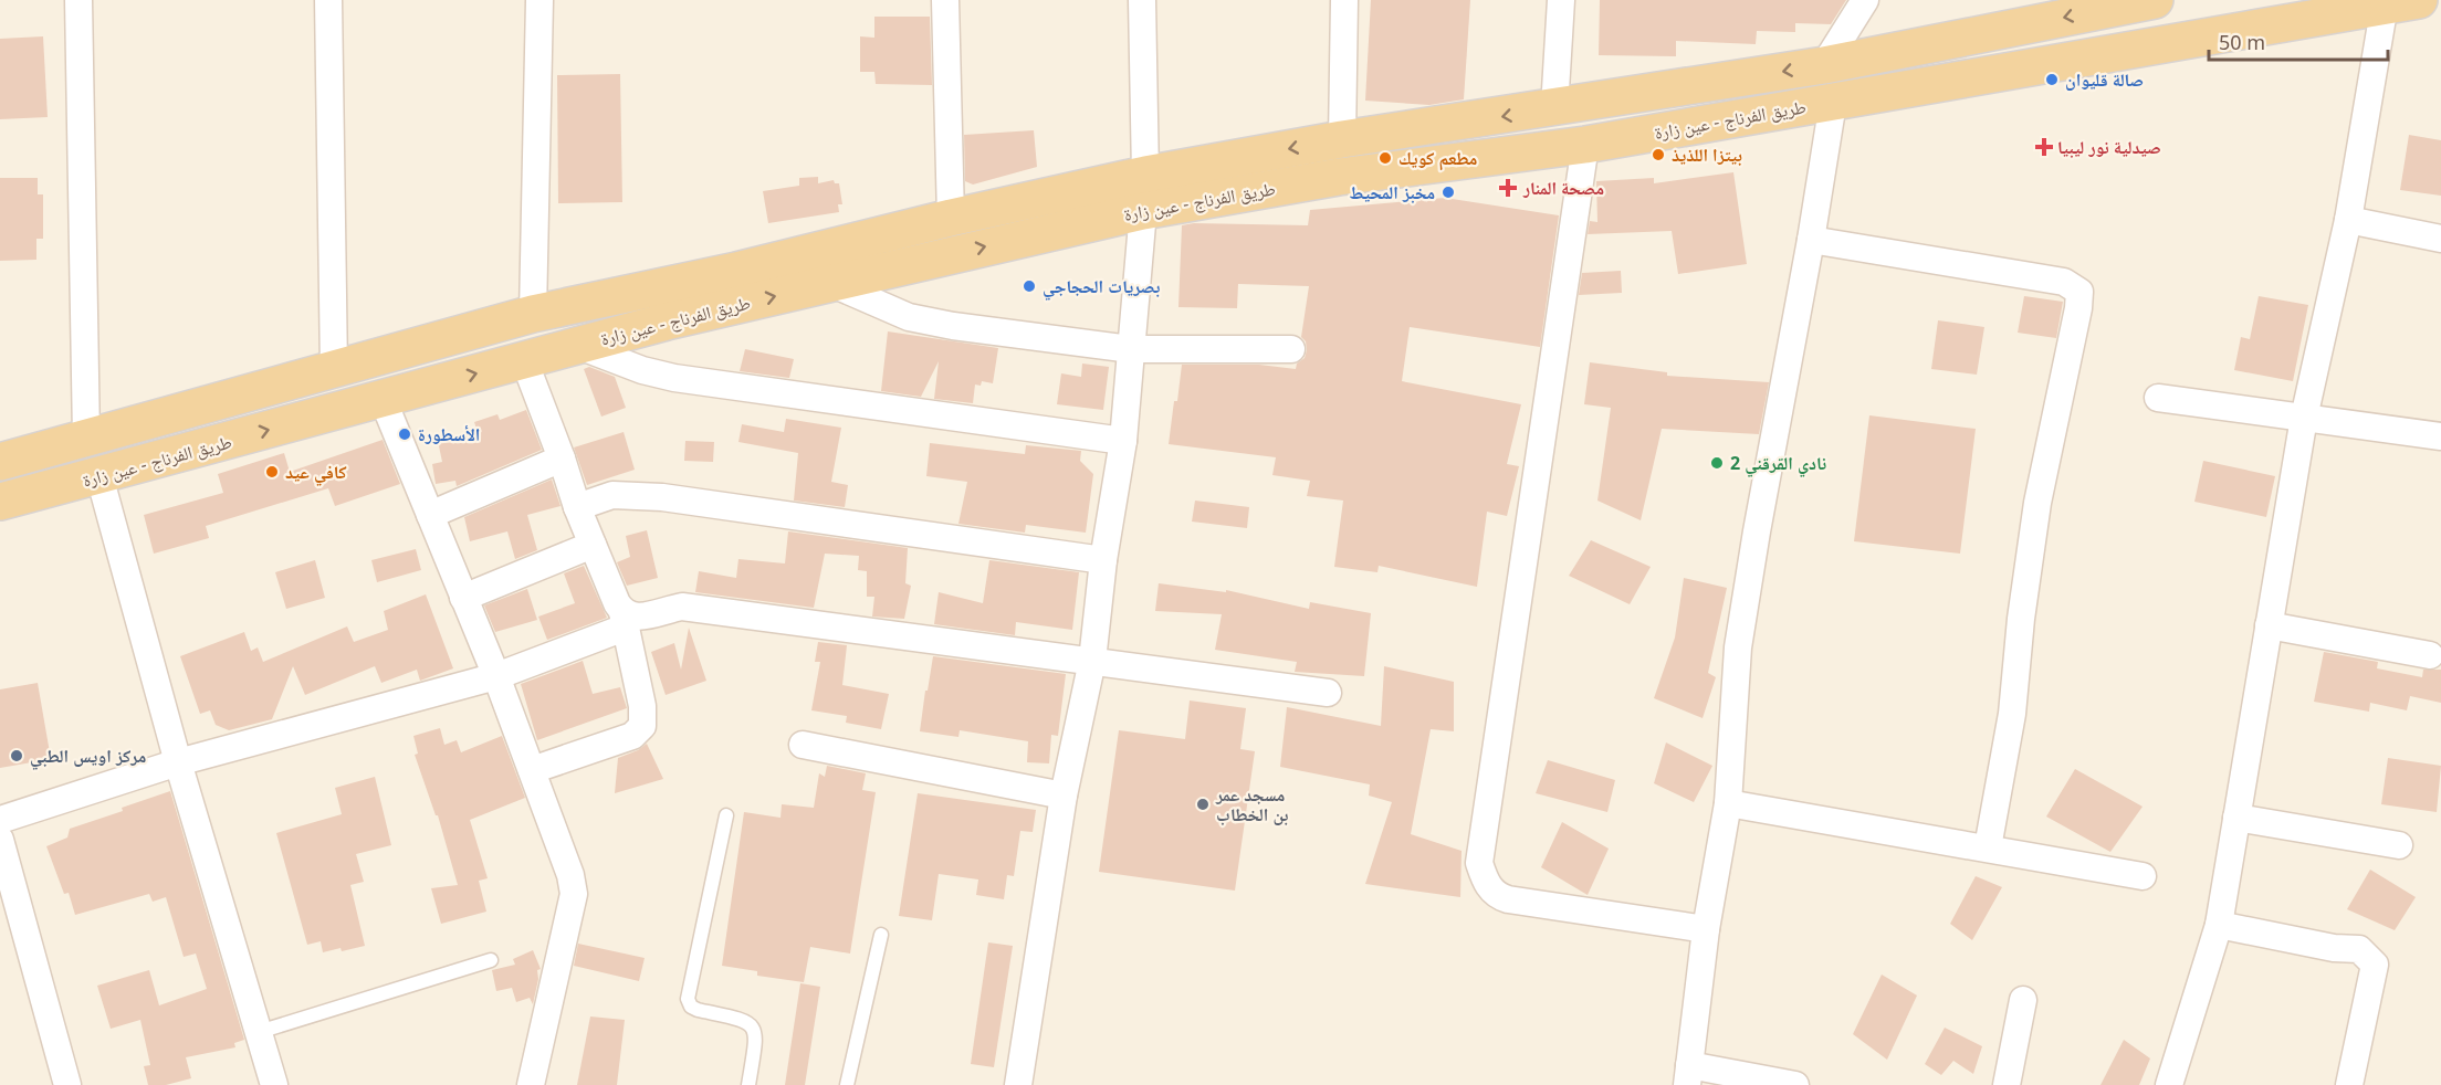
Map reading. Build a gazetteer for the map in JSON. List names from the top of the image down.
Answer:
{
  "streets": {
    "main road": ["طريق الفرناج - عين زارة"]
  },
  "places": {
    "other": [
      "صالة قليوان",
      "بيتزا اللذيذ",
      "مطعم كويك",
      "مخبز المحيط",
      "بصريات الحجاجي",
      "الأسطورة",
      "نادي القرقني 2",
      "كافي عيد",
      "مركز اويس الطبي",
      "مسجد عمر بن الخطاب"
    ],
    "health": ["صيدلية نور ليبيا", "مصحة المنار"]
  },
  "scale_bar": "50 m"
}
